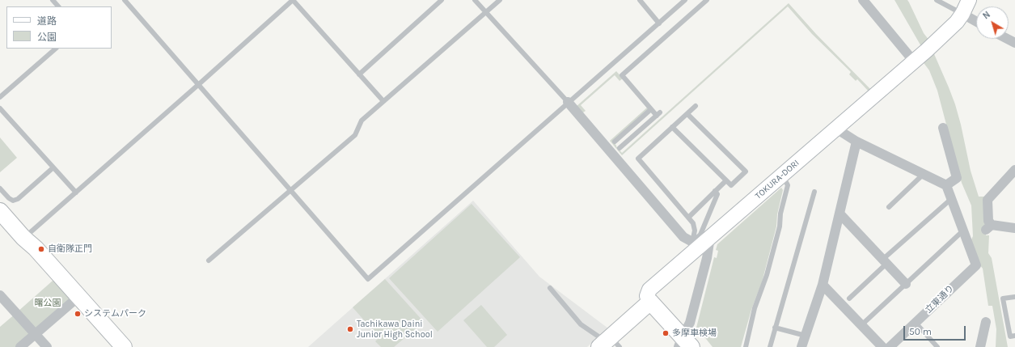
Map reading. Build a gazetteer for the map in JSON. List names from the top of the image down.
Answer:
{
  "streets": {
    "street": ["TOKURA-DORI", "立東通り"]
  },
  "parks": ["曙公園"],
  "places": [
    "自衛隊正門",
    "システムパーク",
    "Tachikawa Daini Junior High School",
    "多摩車検場"
  ],
  "legend": ["道路", "公園"],
  "scale_bar": "50 m",
  "north": "top left"
}
